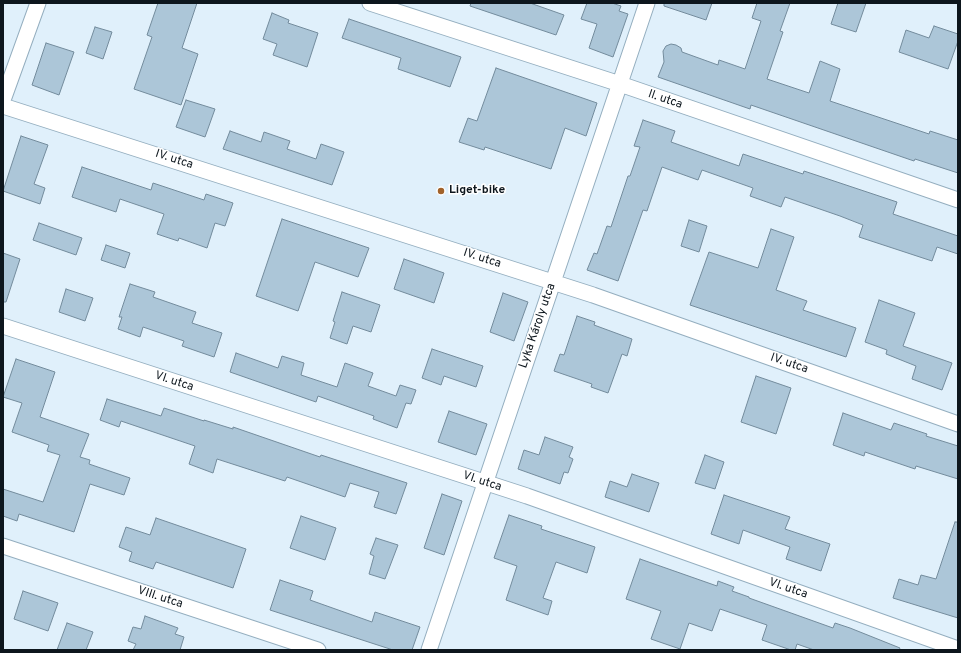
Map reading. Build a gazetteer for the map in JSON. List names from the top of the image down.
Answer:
{
  "streets": {
    "street": [
      "II. utca",
      "IV. utca",
      "Lyka Károly utca",
      "VI. utca",
      "VIII. utca"
    ]
  },
  "crossings": [
    ["II. utca", "Lyka Károly utca"],
    ["IV. utca", "Lyka Károly utca"],
    ["Lyka Károly utca", "VI. utca"]
  ],
  "places": ["Liget-bike"]
}
